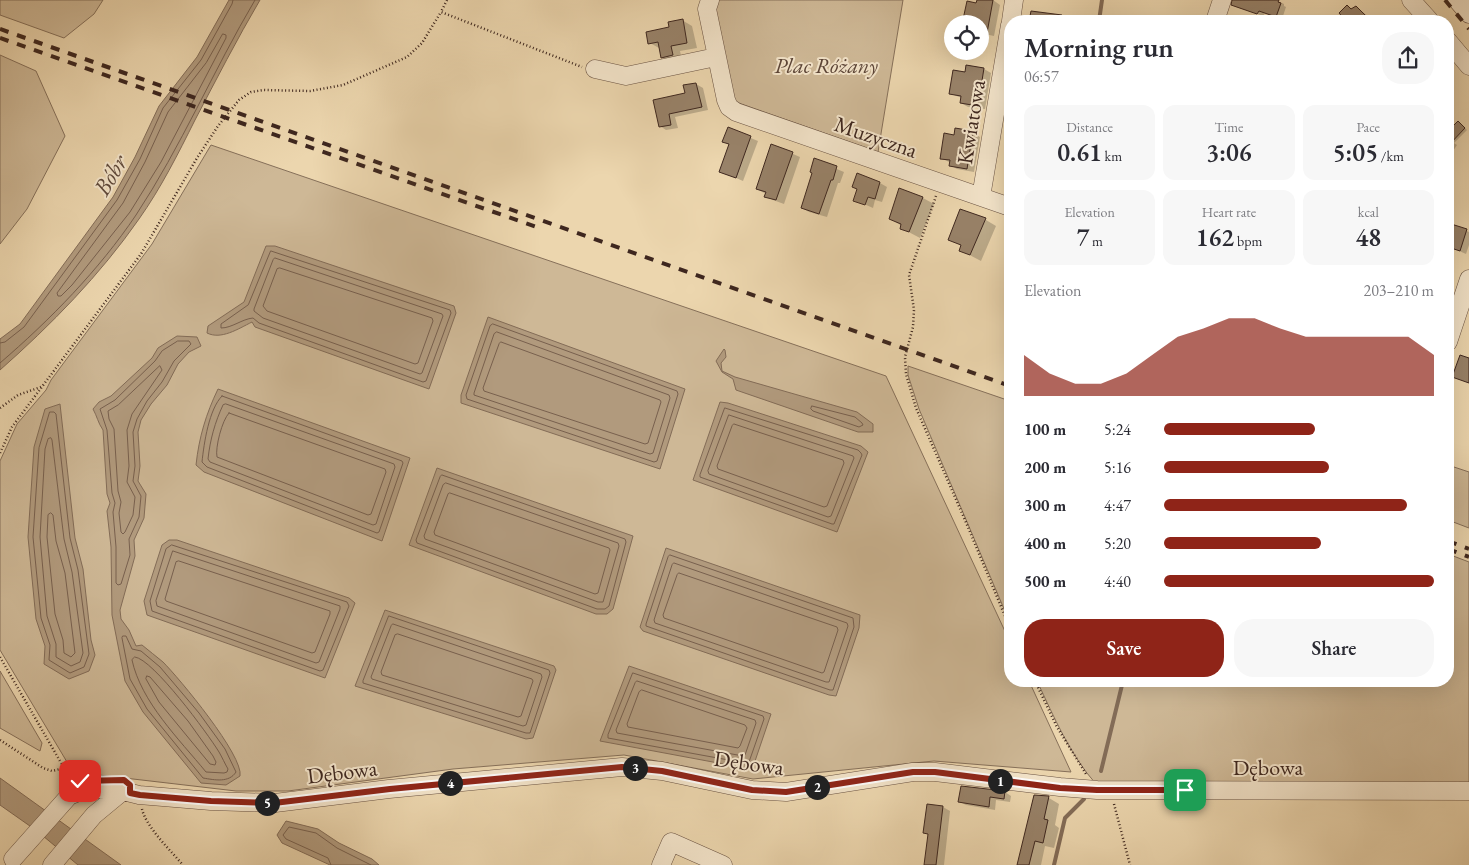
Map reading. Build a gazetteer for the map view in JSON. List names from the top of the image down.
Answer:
{
  "streets": {
    "street": ["Kwiatowa", "Muzyczna", "Dębowa"]
  },
  "crossings": [
    ["Kwiatowa", "Muzyczna"]
  ],
  "water": ["Bóbr"],
  "parks": ["Plac Różany"],
  "page": {
    "heading": ["Morning run", "06:57"],
    "stats": [
      ["Distance", "0.61 km"],
      ["Time", "3:06"],
      ["Pace", "5:05 /km"],
      ["Elevation", "7 m"],
      ["Heart rate", "162 bpm"],
      ["kcal", "48"]
    ],
    "chart": ["Elevation", "203–210 m"],
    "list": [
      {
        "name": "100 m",
        "note": "5:24"
      },
      {
        "name": "200 m",
        "note": "5:16"
      },
      {
        "name": "300 m",
        "note": "4:47"
      },
      {
        "name": "400 m",
        "note": "5:20"
      },
      {
        "name": "500 m",
        "note": "4:40"
      }
    ],
    "buttons": ["Save", "Share"],
    "pins": [
      "3",
      "1",
      "4",
      "2",
      "5"
    ]
  }
}
